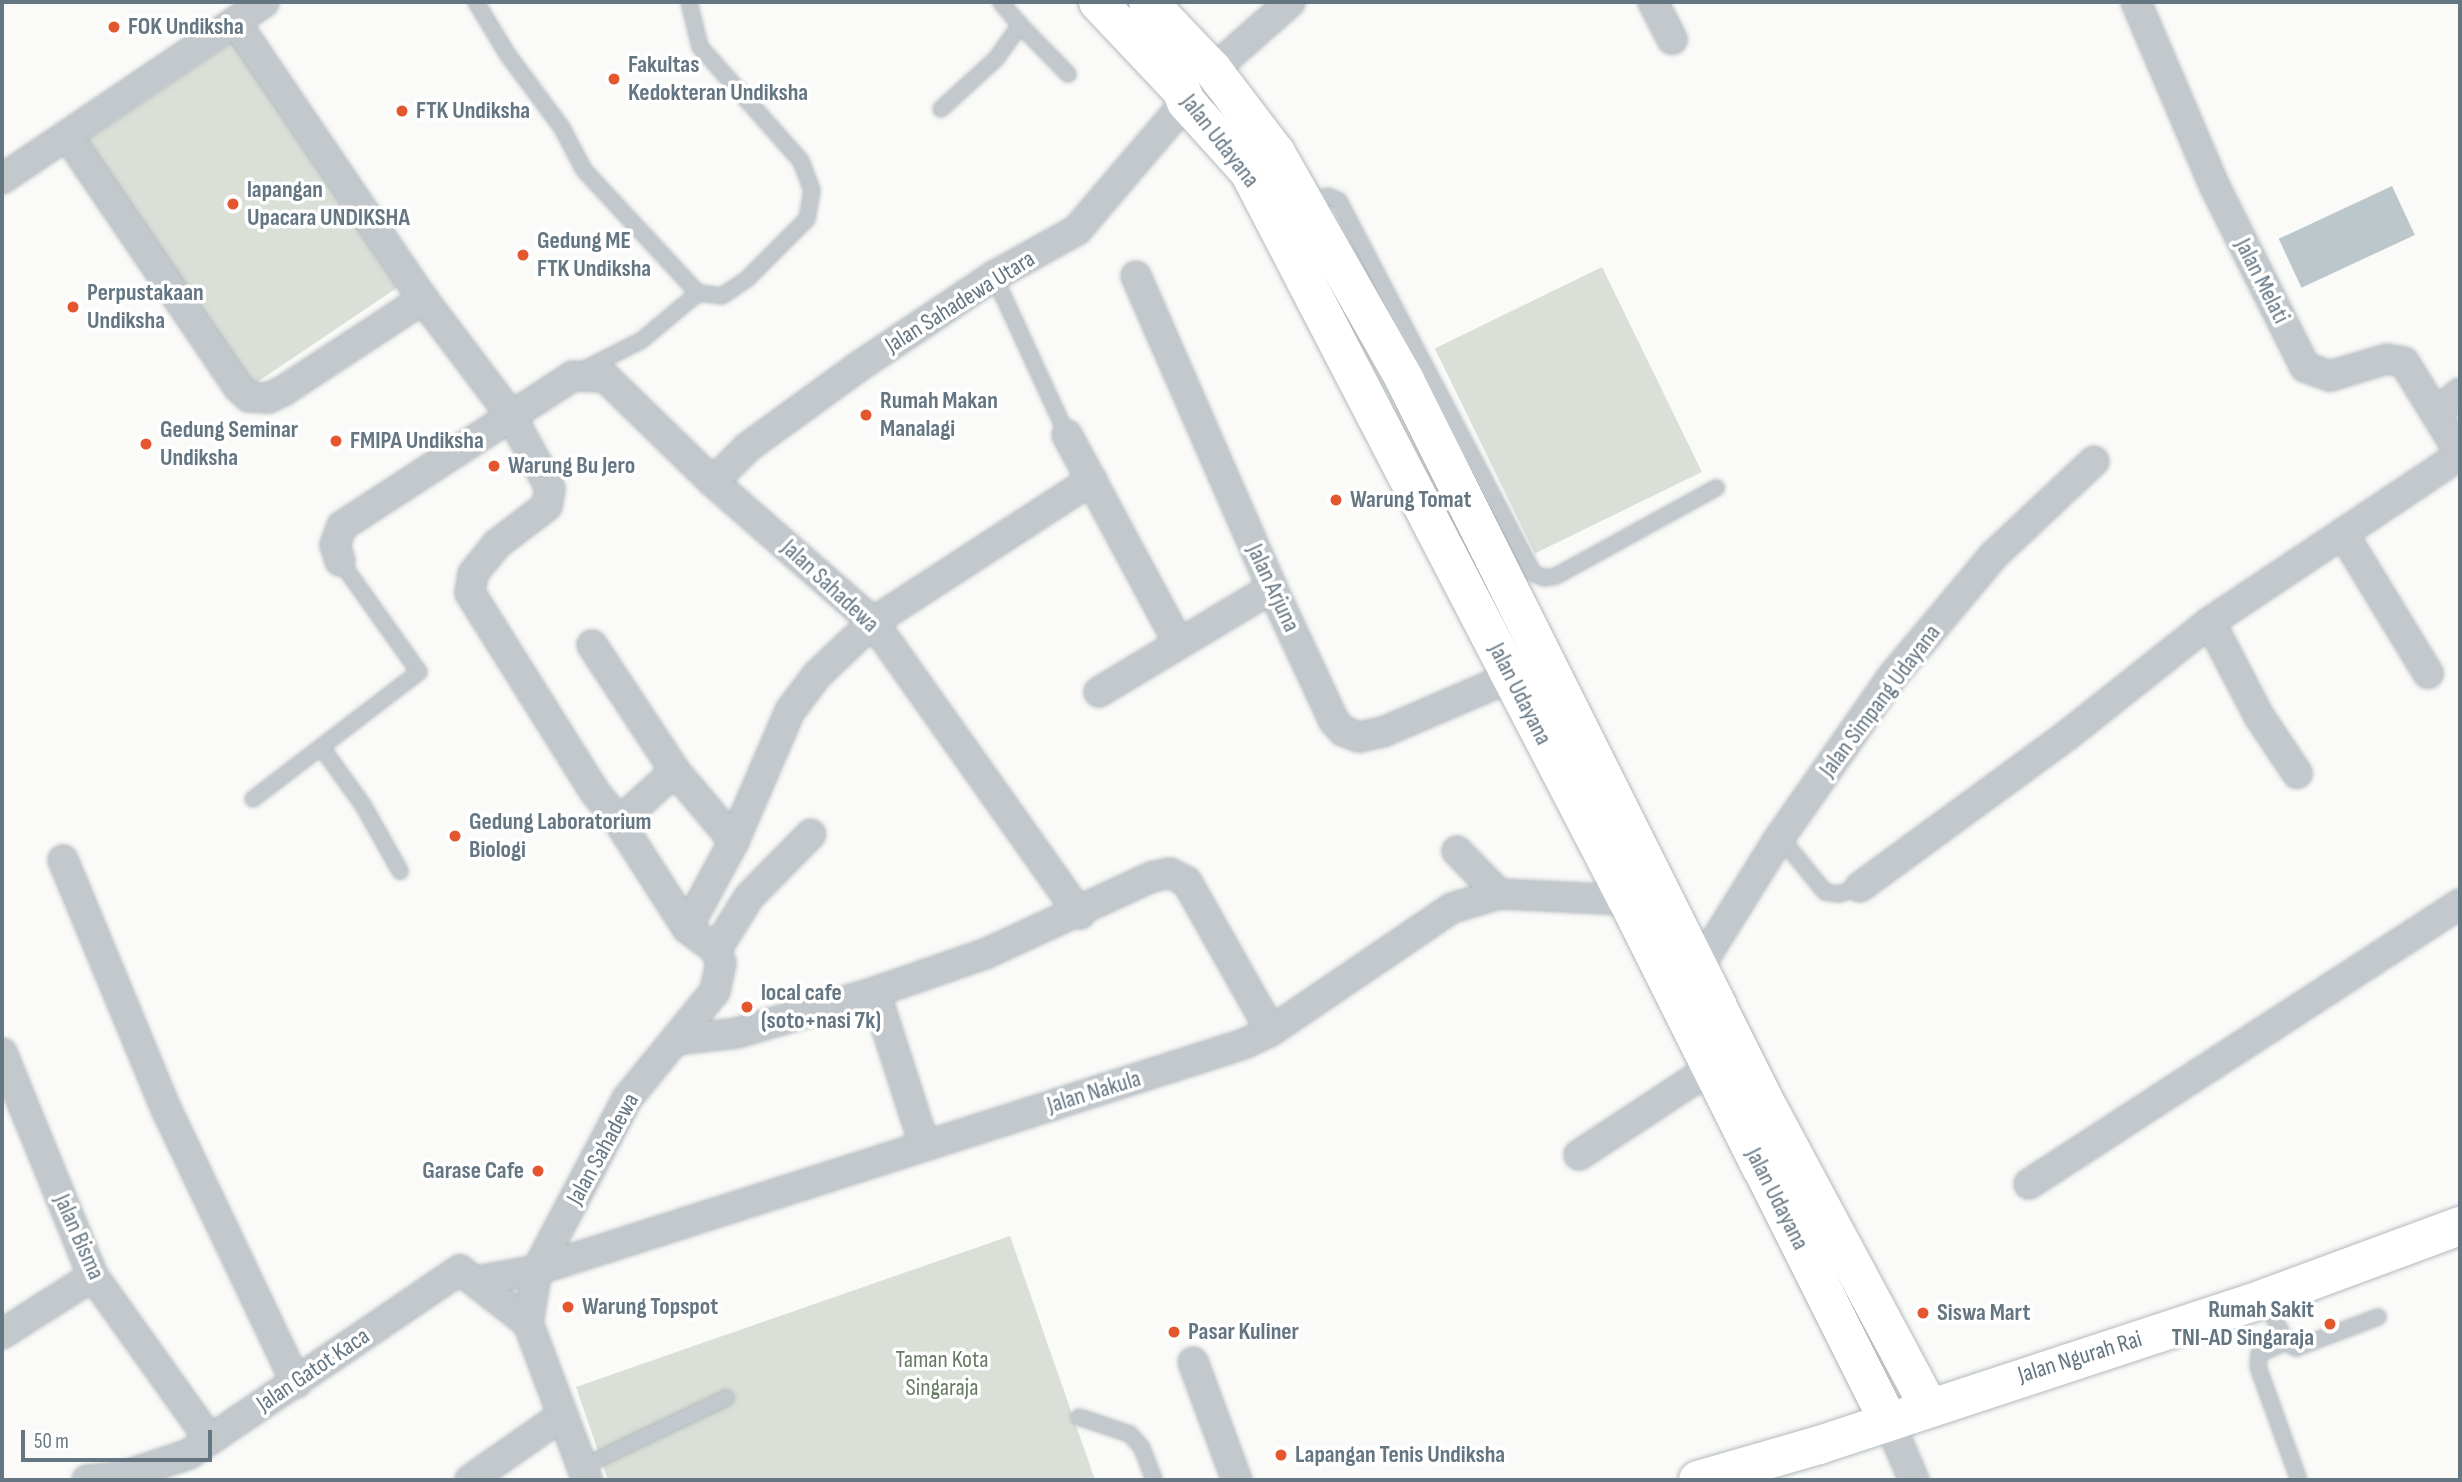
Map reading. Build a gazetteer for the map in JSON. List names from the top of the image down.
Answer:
{
  "streets": {
    "main road": ["Jalan Udayana", "Jalan Ngurah Rai"],
    "street": [
      "Jalan Melati",
      "Jalan Sahadewa Utara",
      "Jalan Sahadewa",
      "Jalan Arjuna",
      "Jalan Simpang Udayana",
      "Jalan Nakula",
      "Jalan Bisma",
      "Jalan Gatot Kaca"
    ]
  },
  "crossings": [
    ["Jalan Udayana", "Jalan Sahadewa Utara"],
    ["Jalan Udayana", "Jalan Arjuna"],
    ["Jalan Udayana", "Jalan Simpang Udayana"],
    ["Jalan Udayana", "Jalan Nakula"],
    ["Jalan Udayana", "Jalan Ngurah Rai"],
    ["Jalan Sahadewa Utara", "Jalan Sahadewa"],
    ["Jalan Sahadewa", "Jalan Nakula"],
    ["Jalan Sahadewa", "Jalan Gatot Kaca"],
    ["Jalan Nakula", "Jalan Gatot Kaca"],
    ["Jalan Bisma", "Jalan Gatot Kaca"]
  ],
  "parks": ["Taman Kota Singaraja"],
  "places": [
    "FOK Undiksha",
    "Fakultas Kedokteran Undiksha",
    "FTK Undiksha",
    "lapangan Upacara UNDIKSHA",
    "Gedung ME FTK Undiksha",
    "Perpustakaan Undiksha",
    "Rumah Makan Manalagi",
    "FMIPA Undiksha",
    "Gedung Seminar Undiksha",
    "Warung Bu Jero",
    "Warung Tomat",
    "Gedung Laboratorium Biologi",
    "local cafe (soto+nasi 7k)",
    "Garase Cafe",
    "Warung Topspot",
    "Siswa Mart",
    "Rumah Sakit TNI-AD Singaraja",
    "Pasar Kuliner",
    "Lapangan Tenis Undiksha"
  ],
  "scale_bar": "50 m"
}
